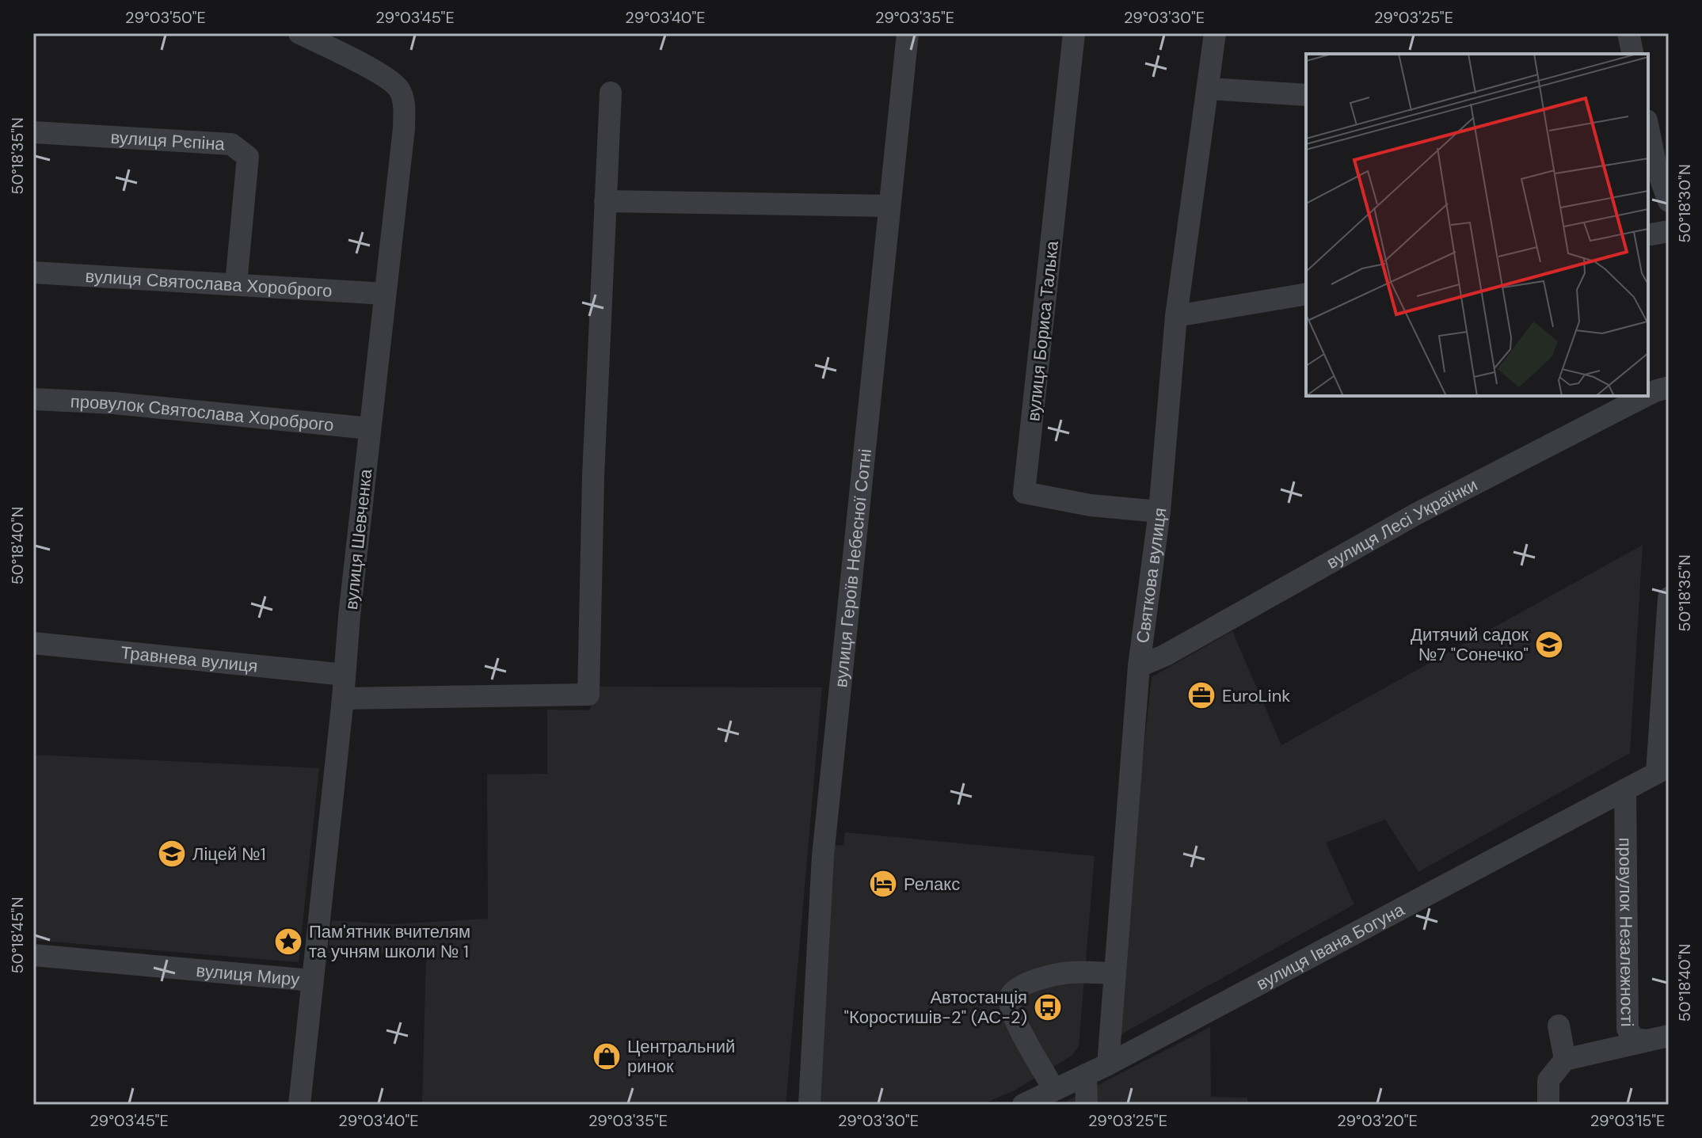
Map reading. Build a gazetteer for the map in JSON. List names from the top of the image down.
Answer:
{
  "streets": {
    "street": [
      "вулиця Рєпіна",
      "вулиця Святослава Хороброго",
      "вулиця Бориса Талька",
      "провулок Святослава Хороброго",
      "вулиця Лесі Українки",
      "вулиця Шевченка",
      "вулиця Героїв Небесної Сотні",
      "Святкова вулиця",
      "Травнева вулиця",
      "провулок Незалежності",
      "вулиця Івана Богуна",
      "вулиця Миру"
    ]
  },
  "crossings": [
    ["вулиця Рєпіна", "вулиця Святослава Хороброго"],
    ["вулиця Святослава Хороброго", "вулиця Шевченка"],
    ["вулиця Бориса Талька", "Святкова вулиця"],
    ["провулок Святослава Хороброго", "вулиця Шевченка"],
    ["вулиця Лесі Українки", "Святкова вулиця"],
    ["вулиця Шевченка", "Травнева вулиця"],
    ["вулиця Шевченка", "вулиця Миру"],
    ["Святкова вулиця", "вулиця Івана Богуна"],
    ["провулок Незалежності", "вулиця Івана Богуна"]
  ],
  "places": {
    "school or university": ["Дитячий садок №7 \"Сонечко\"", "Ліцей №1"],
    "office": ["EuroLink"],
    "hotel": ["Релакс"],
    "place": ["Пам'ятник вчителям та учням школи № 1"],
    "bus stop": ["Автостанція \"Коростишів-2\" (АС-2)"],
    "shop": ["Центральний ринок"]
  },
  "coordinates": [
    "29°03'50\"E",
    "29°03'45\"E",
    "29°03'40\"E",
    "29°03'35\"E",
    "29°03'30\"E",
    "29°03'25\"E",
    "50°18'35\"N",
    "50°18'30\"N",
    "50°18'40\"N",
    "50°18'45\"N",
    "29°03'20\"E",
    "29°03'15\"E"
  ]
}
